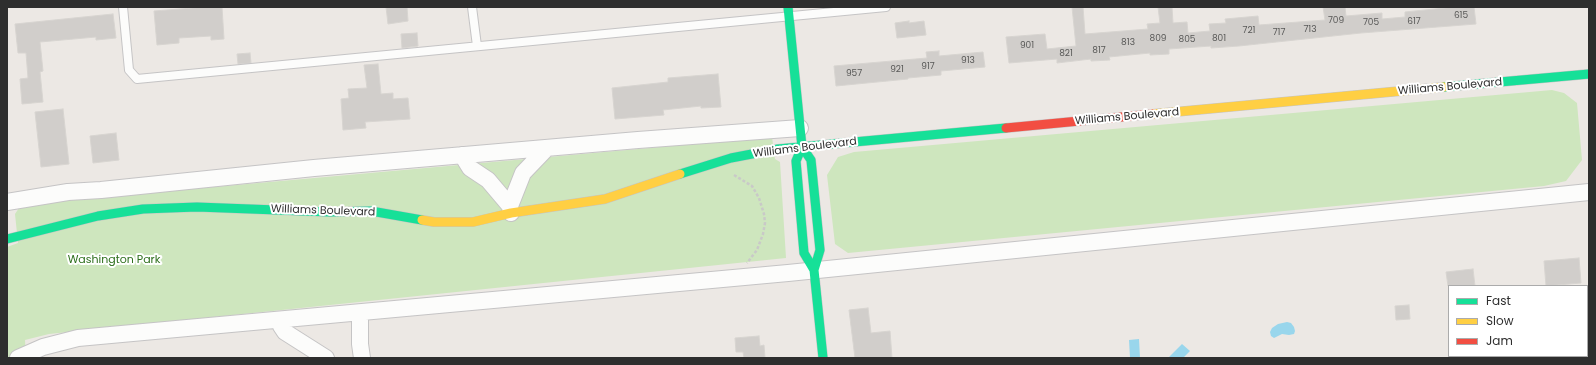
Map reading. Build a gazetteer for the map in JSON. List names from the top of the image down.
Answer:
{
  "streets": {
    "street": ["Williams Boulevard"]
  },
  "parks": ["Washington Park"],
  "house_numbers": [
    "615",
    "709",
    "617",
    "705",
    "713",
    "721",
    "717",
    "809",
    "801",
    "805",
    "813",
    "901",
    "817",
    "821",
    "913",
    "917",
    "921",
    "957"
  ],
  "legend": ["Fast", "Slow", "Jam"]
}
